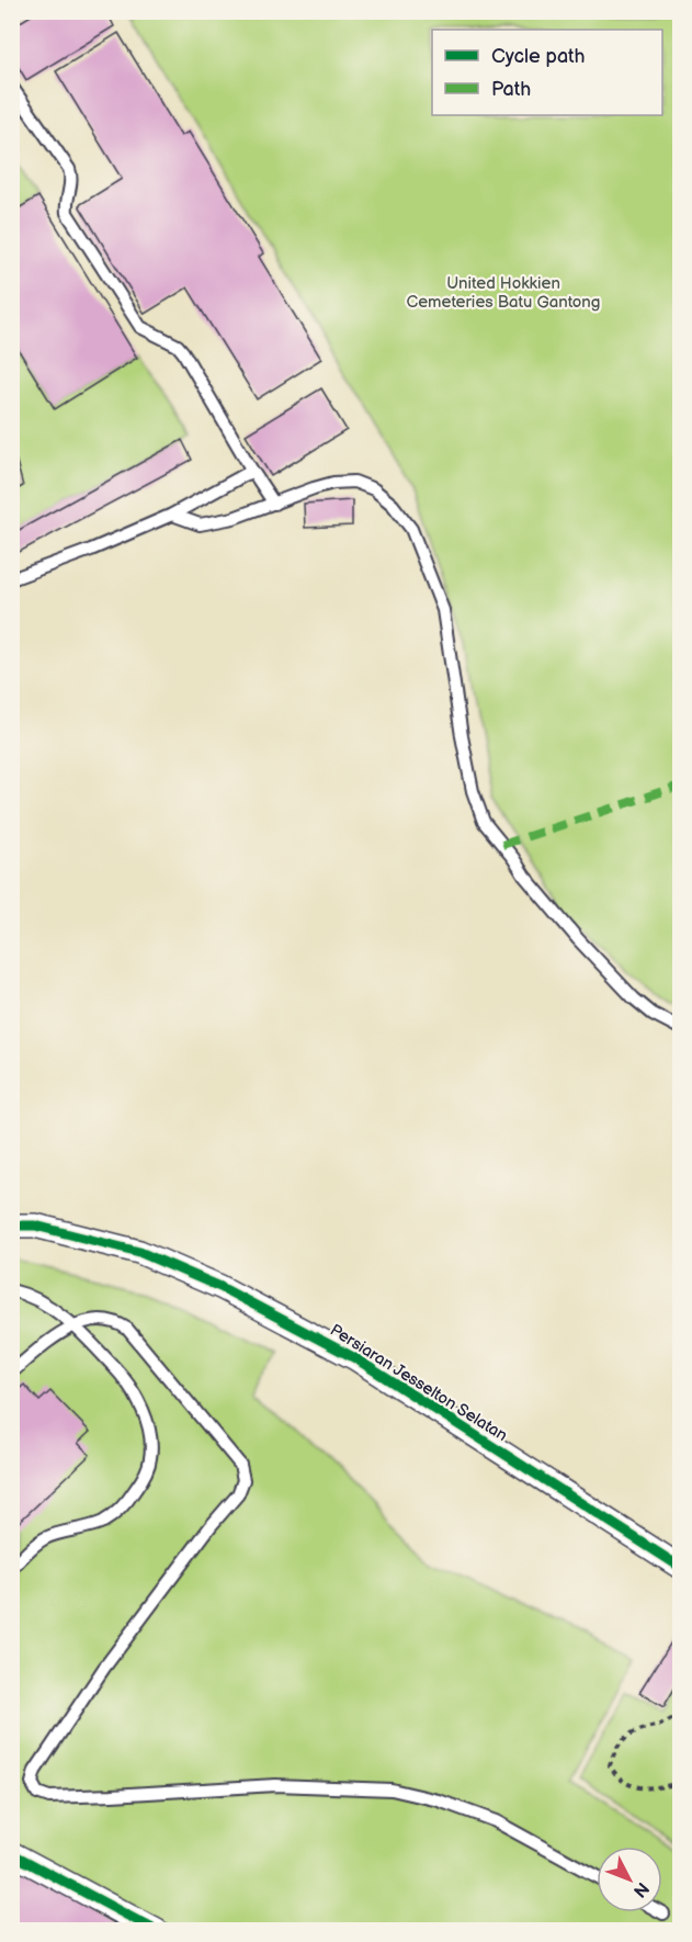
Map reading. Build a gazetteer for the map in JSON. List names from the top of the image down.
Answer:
{
  "streets": {
    "street": ["Persiaran Jesselton Selatan"]
  },
  "parks": ["United Hokkien Cemeteries Batu Gantong"],
  "legend": ["Cycle path", "Path"],
  "north": "bottom right"
}
